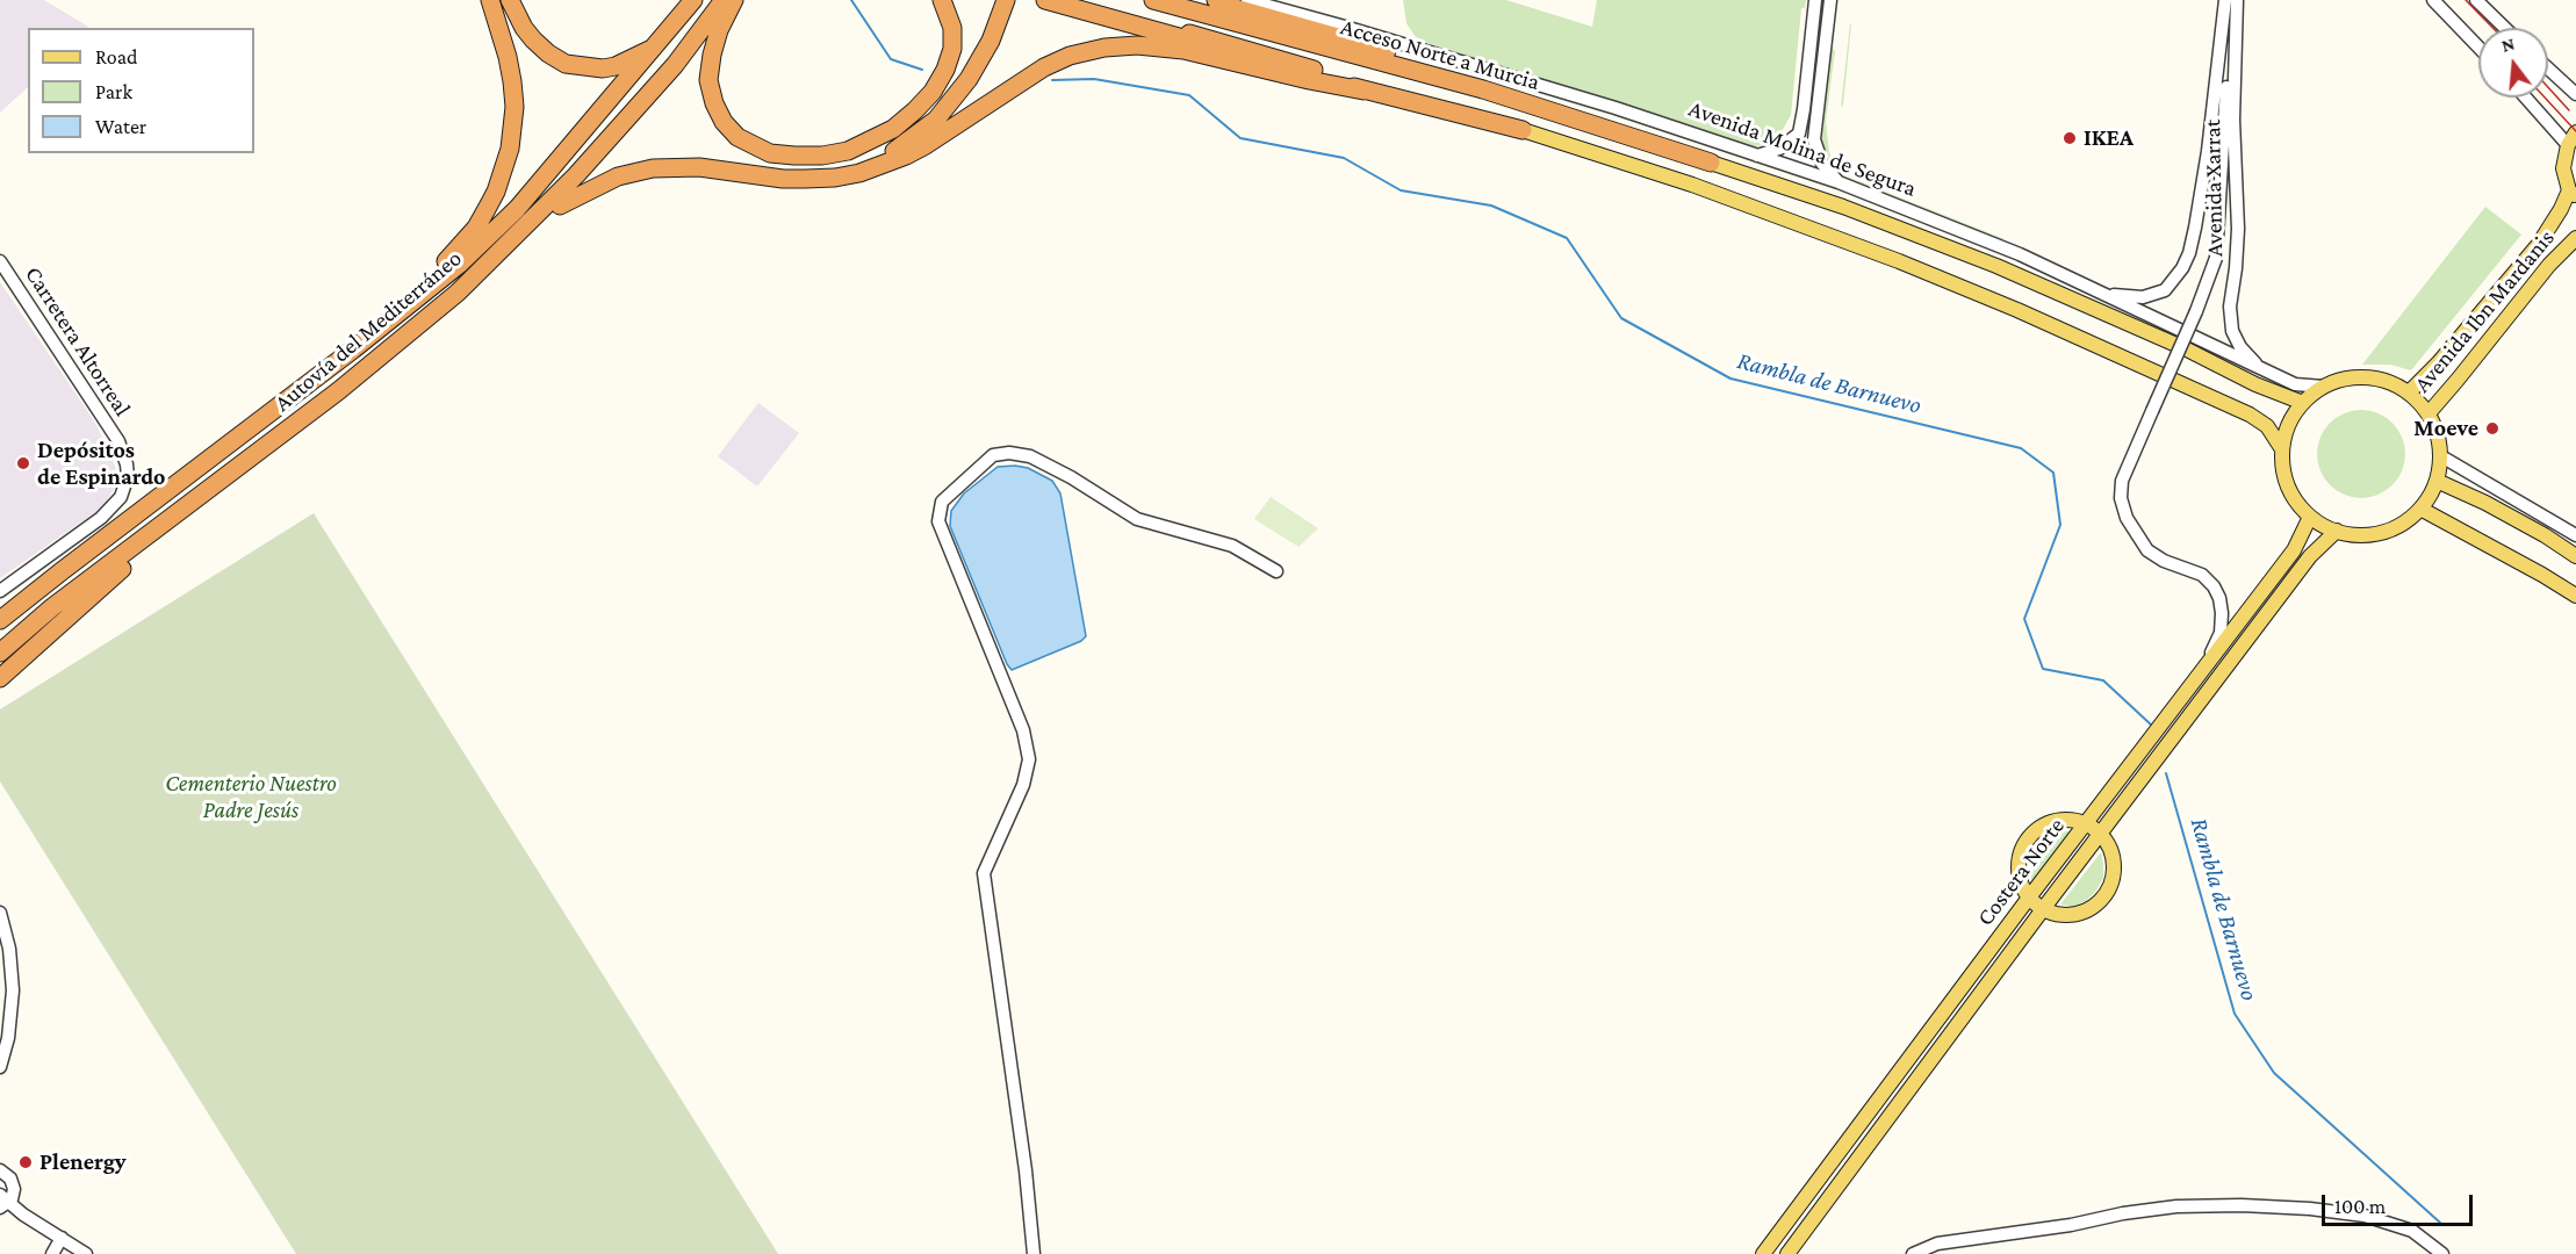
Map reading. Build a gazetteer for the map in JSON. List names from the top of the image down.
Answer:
{
  "streets": {
    "highway": ["Acceso Norte a Murcia", "Autovía del Mediterráneo"],
    "main road": ["Avenida Molina de Segura", "Avenida Ibn Mardanis", "Costera Norte"],
    "street": ["Avenida Xarrat", "Carretera Altorreal"]
  },
  "crossings": [
    ["Acceso Norte a Murcia", "Avenida Molina de Segura"],
    ["Avenida Molina de Segura", "Avenida Xarrat"],
    ["Avenida Molina de Segura", "Avenida Ibn Mardanis"],
    ["Avenida Molina de Segura", "Costera Norte"],
    ["Avenida Xarrat", "Costera Norte"],
    ["Avenida Ibn Mardanis", "Costera Norte"]
  ],
  "water": ["Rambla de Barnuevo"],
  "parks": ["Cementerio Nuestro Padre Jesús"],
  "places": [
    "IKEA",
    "Moeve",
    "Depósitos de Espinardo",
    "Plenergy"
  ],
  "legend": ["Road", "Park", "Water"],
  "scale_bar": "100 m",
  "north": "top"
}
